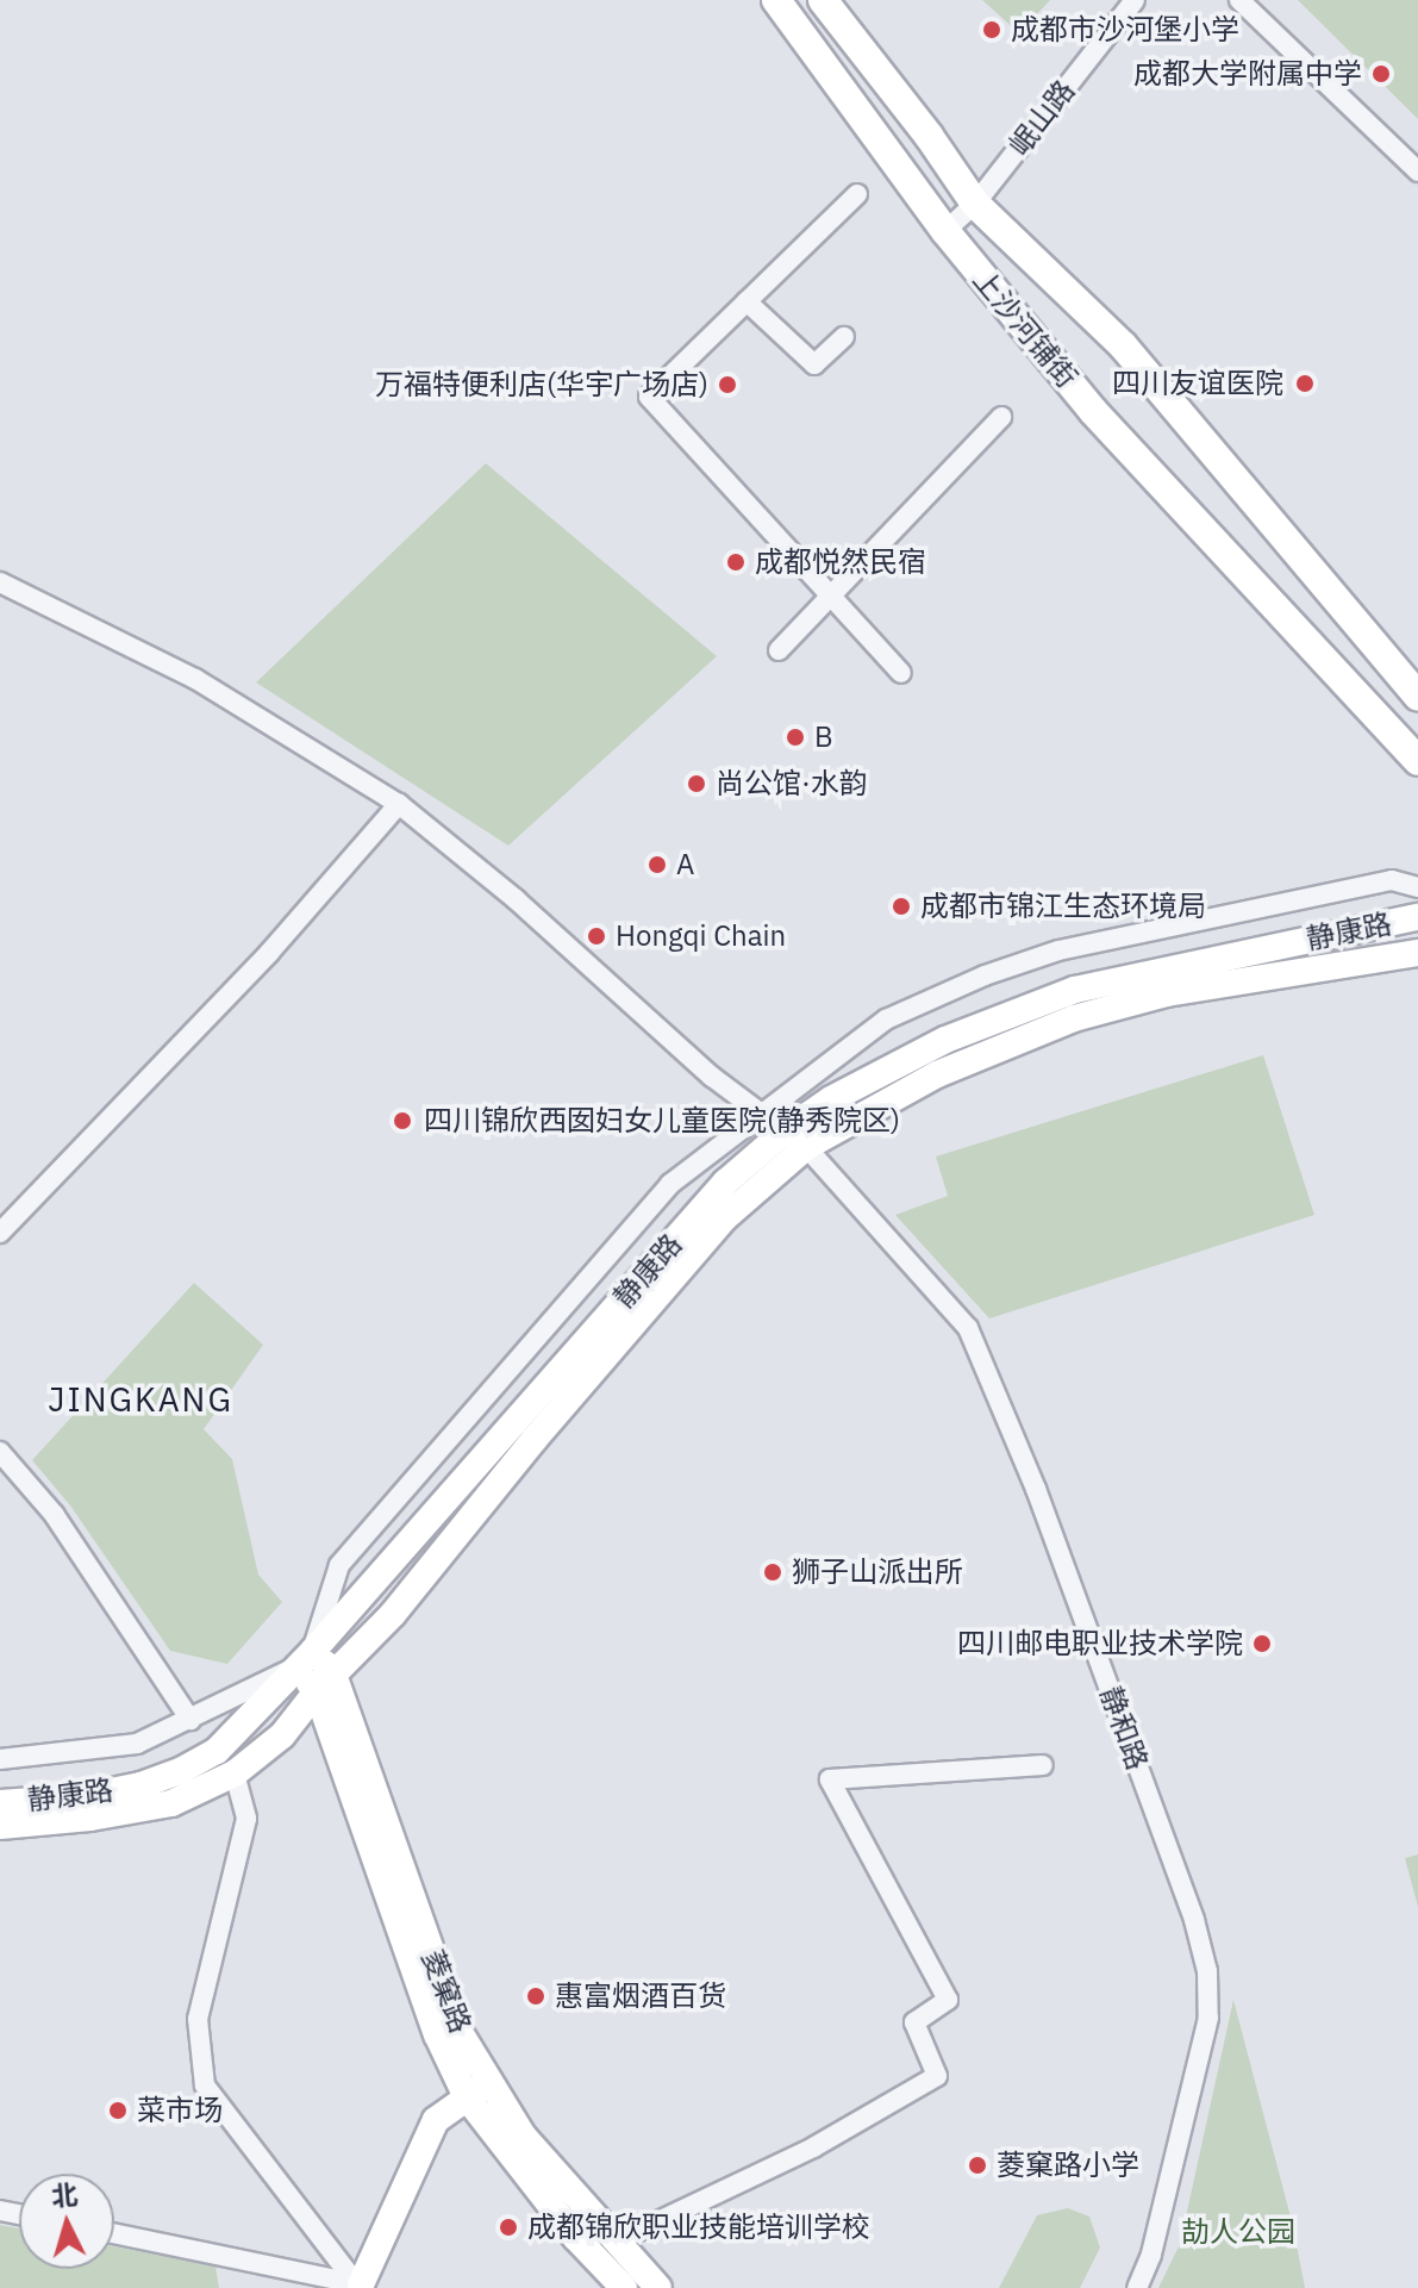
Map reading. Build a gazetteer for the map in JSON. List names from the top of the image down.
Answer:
{
  "streets": {
    "main road": ["上沙河铺街", "静康路", "菱窠路"],
    "street": ["岷山路", "静和路"]
  },
  "crossings": [
    ["岷山路", "上沙河铺街"],
    ["静康路", "静和路"],
    ["静康路", "菱窠路"]
  ],
  "districts": ["JINGKANG"],
  "parks": ["劼人公园"],
  "places": [
    "成都市沙河堡小学",
    "成都大学附属中学",
    "四川友谊医院",
    "万福特便利店(华宇广场店)",
    "成都悦然民宿",
    "B",
    "尚公馆·水韵",
    "A",
    "成都市锦江生态环境局",
    "Hongqi Chain",
    "四川锦欣西囡妇女儿童医院(静秀院区)",
    "狮子山派出所",
    "四川邮电职业技术学院",
    "惠富烟酒百货",
    "菜市场",
    "菱窠路小学",
    "成都锦欣职业技能培训学校"
  ],
  "north": "top"
}
